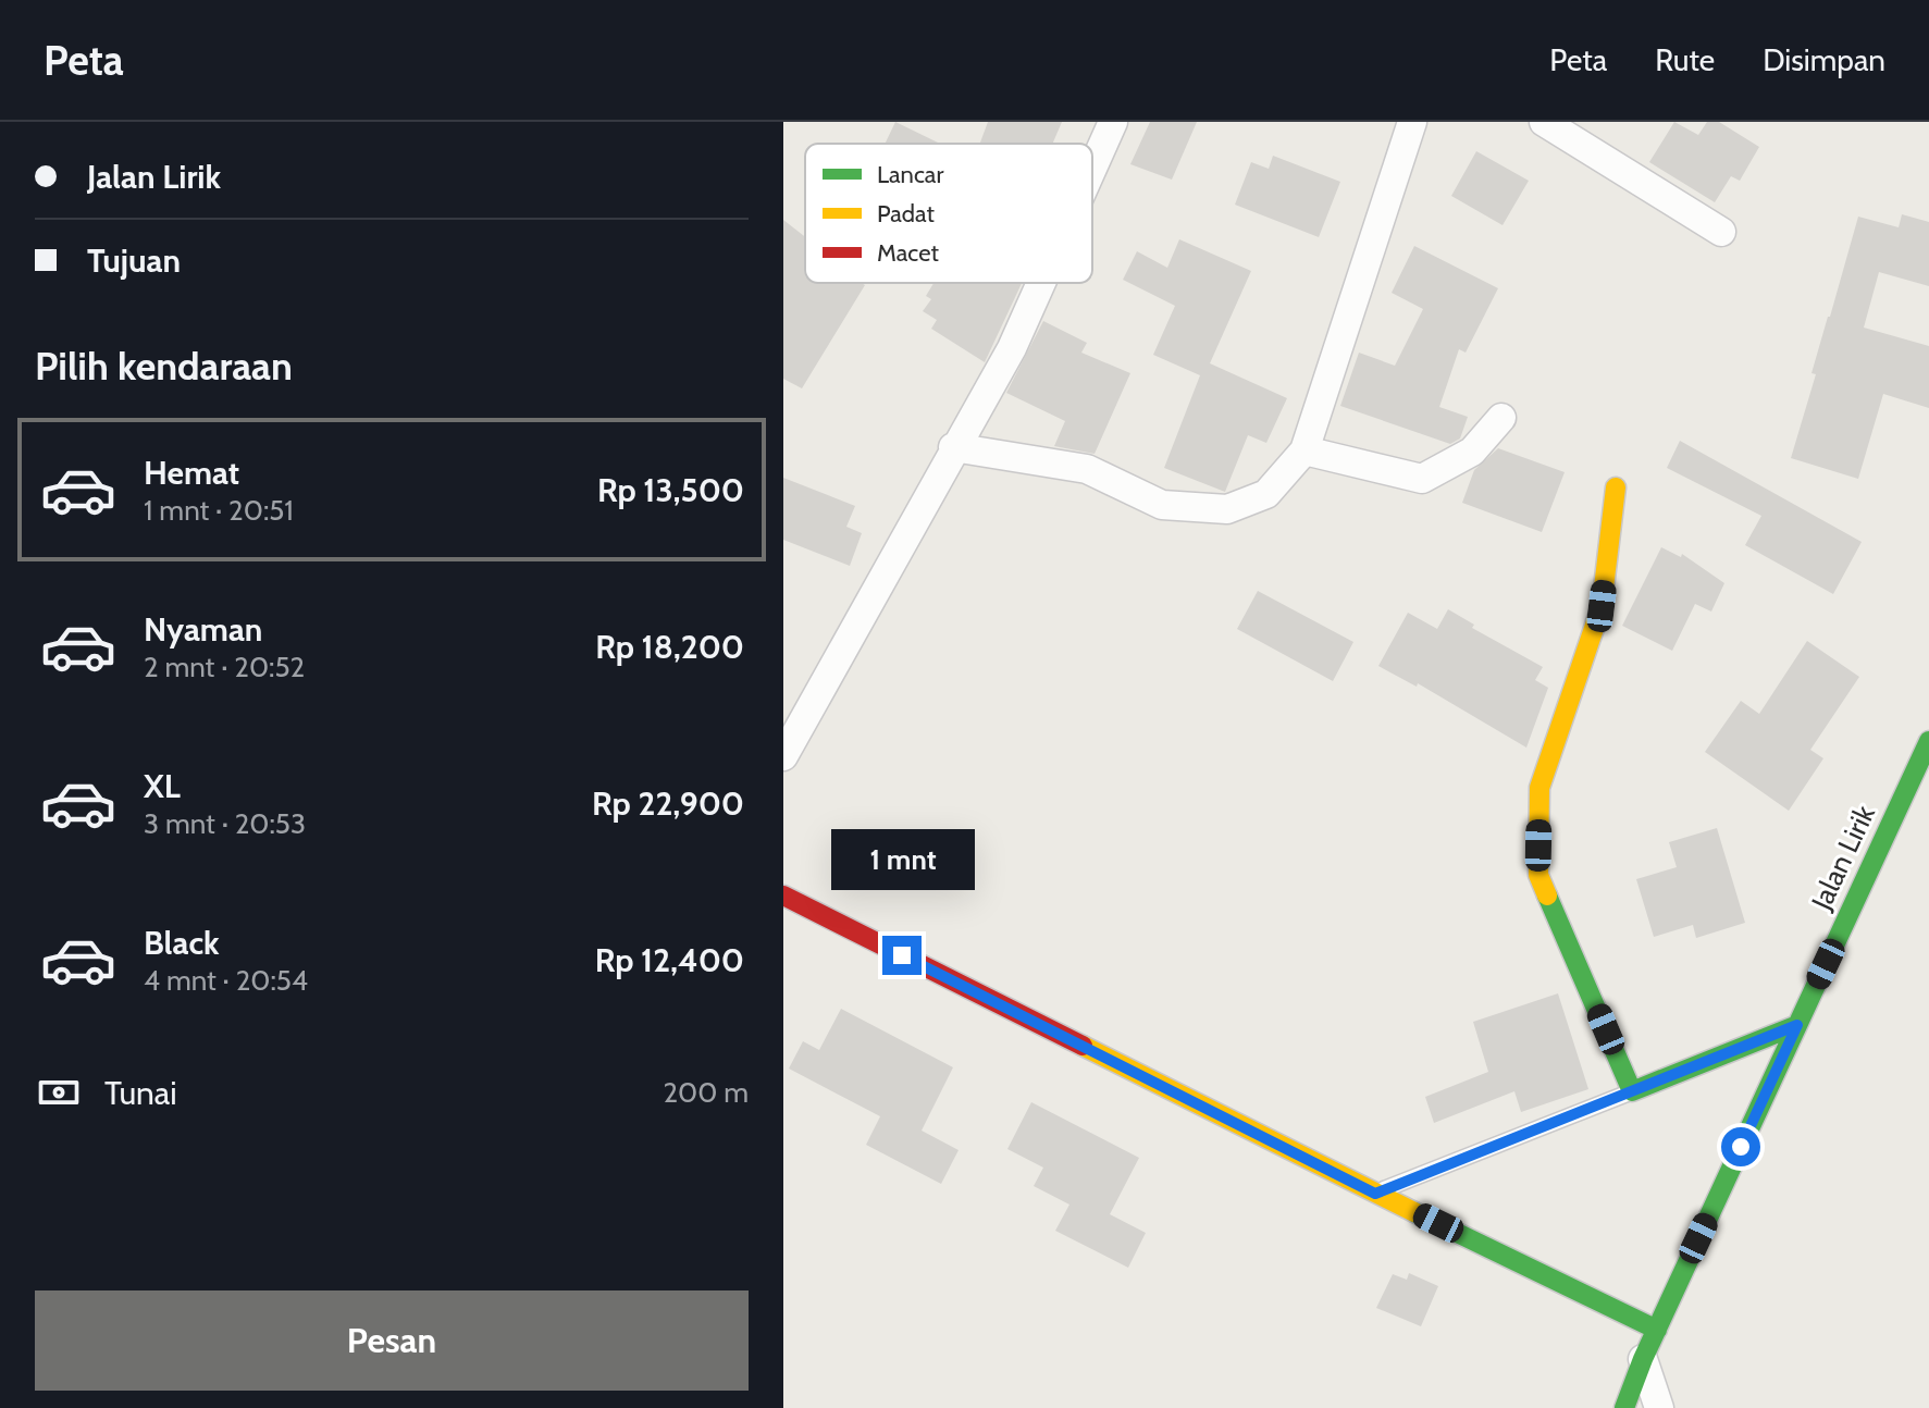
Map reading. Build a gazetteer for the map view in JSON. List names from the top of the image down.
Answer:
{
  "streets": {
    "street": ["Jalan Lirik"]
  },
  "legend": ["Lancar", "Padat", "Macet"],
  "page": {
    "header": "Peta",
    "nav": ["Peta", "Rute", "Disimpan"],
    "banner": ["Jalan Lirik", "Tujuan"],
    "heading": "Pilih kendaraan",
    "list": [
      {
        "name": "Hemat",
        "note": "1 mnt · 20:51",
        "value": "Rp 13,500"
      },
      {
        "name": "Nyaman",
        "note": "2 mnt · 20:52",
        "value": "Rp 18,200"
      },
      {
        "name": "XL",
        "note": "3 mnt · 20:53",
        "value": "Rp 22,900"
      },
      {
        "name": "Black",
        "note": "4 mnt · 20:54",
        "value": "Rp 12,400"
      }
    ],
    "bubble": "1 mnt",
    "pay": ["Tunai", "200 m"],
    "buttons": "Pesan"
  }
}
